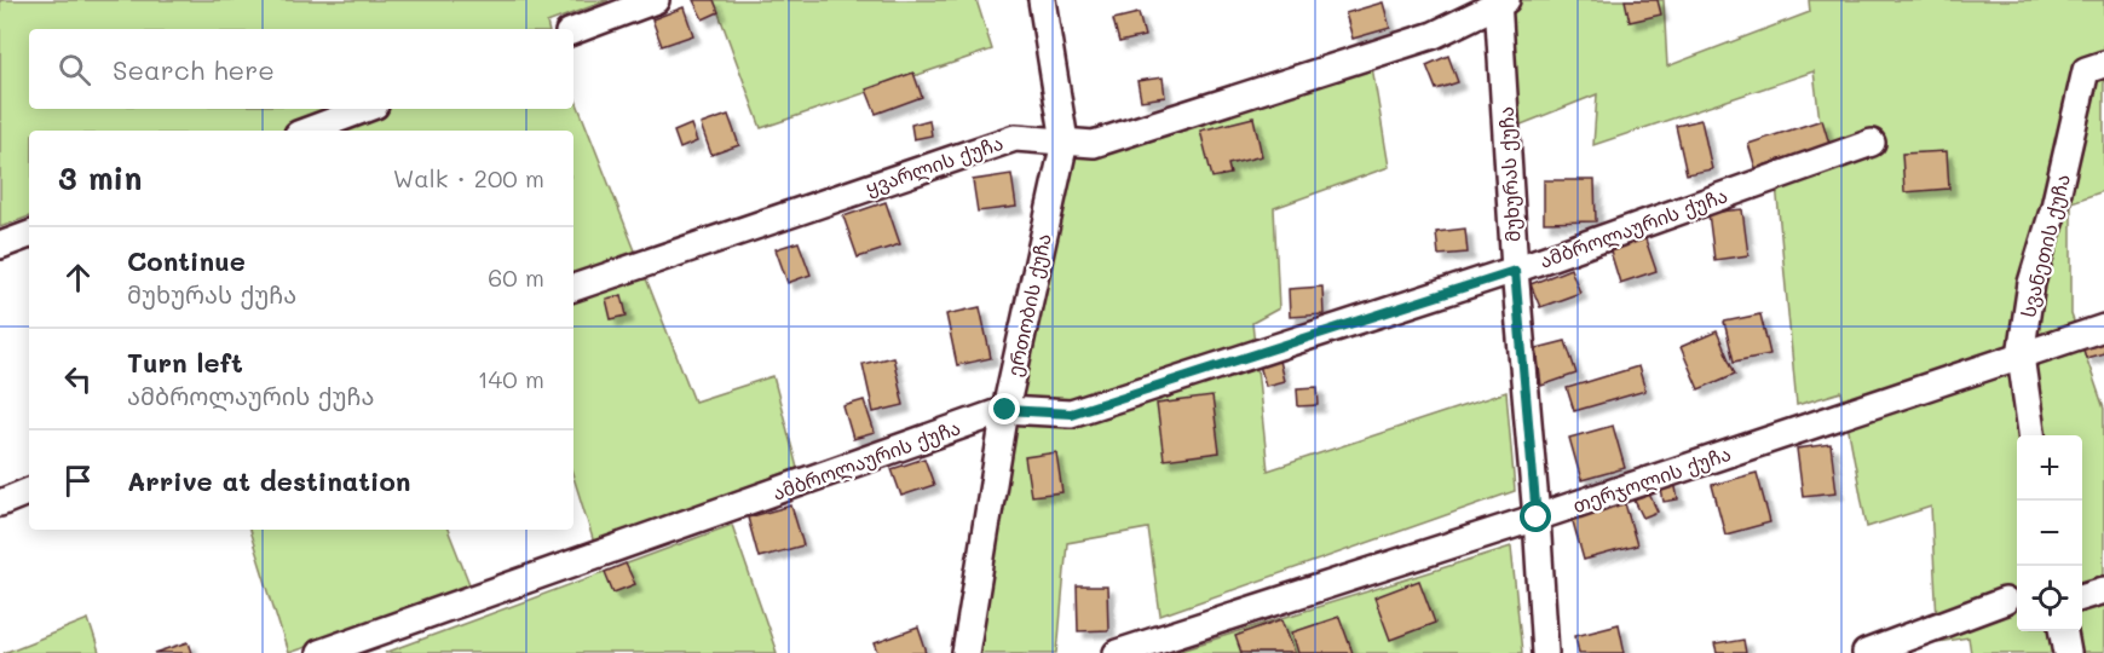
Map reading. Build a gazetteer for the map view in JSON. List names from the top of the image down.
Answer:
{
  "streets": {
    "street": [
      "ყვარლის ქუჩა",
      "მუხურას ქუჩა",
      "ამბროლაურის ქუჩა",
      "სვანეთის ქუჩა",
      "ერთობის ქუჩა",
      "თერჯოლის ქუჩა"
    ]
  },
  "crossings": [
    ["ყვარლის ქუჩა", "მუხურას ქუჩა"],
    ["ყვარლის ქუჩა", "ერთობის ქუჩა"],
    ["მუხურას ქუჩა", "ამბროლაურის ქუჩა"],
    ["მუხურას ქუჩა", "თერჯოლის ქუჩა"],
    ["ამბროლაურის ქუჩა", "ერთობის ქუჩა"],
    ["სვანეთის ქუჩა", "თერჯოლის ქუჩა"]
  ],
  "page": {
    "search": "Search here",
    "heading": ["3 min", "Walk · 200 m"],
    "list": [
      ["Continue", "მუხურას ქუჩა", "60 m"],
      ["Turn left", "ამბროლაურის ქუჩა", "140 m"],
      "Arrive at destination"
    ],
    "map_buttons": ["+", "−"]
  }
}
